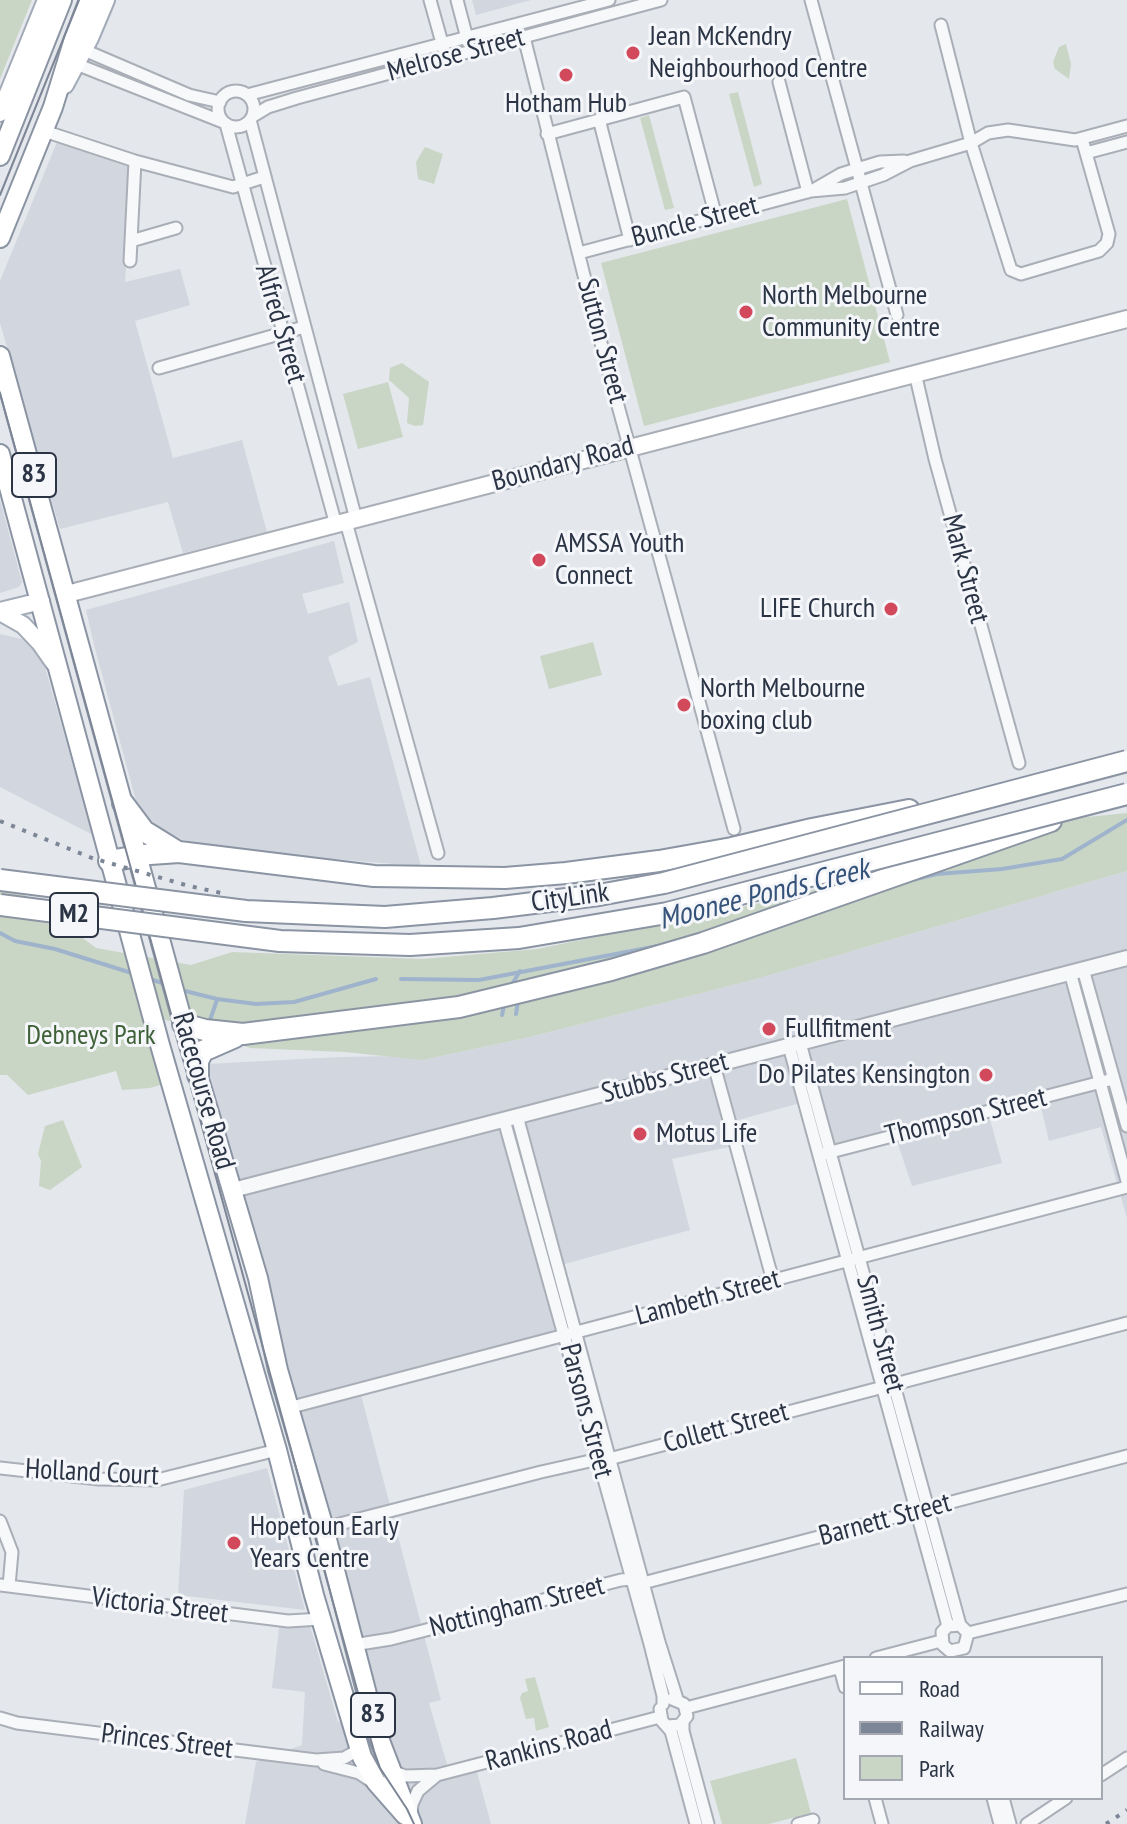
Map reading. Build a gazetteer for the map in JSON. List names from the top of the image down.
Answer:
{
  "streets": {
    "highway": [
      "Boundary Road",
      "83",
      "CityLink",
      "M2",
      "Stubbs Street",
      "Racecourse Road"
    ],
    "street": [
      "Melrose Street",
      "Buncle Street",
      "Alfred Street",
      "Sutton Street",
      "Mark Street",
      "Thompson Street",
      "Lambeth Street",
      "Smith Street",
      "Parsons Street",
      "Collett Street",
      "Holland Court",
      "Barnett Street",
      "Victoria Street",
      "Nottingham Street",
      "Princes Street",
      "Rankins Road"
    ]
  },
  "crossings": [
    ["Melrose Street", "Alfred Street"],
    ["Melrose Street", "Sutton Street"],
    ["Buncle Street", "Sutton Street"],
    ["Alfred Street", "Boundary Road"],
    ["Sutton Street", "Boundary Road"],
    ["Boundary Road", "Mark Street"],
    ["Boundary Road", "Racecourse Road"],
    ["Stubbs Street", "Racecourse Road"],
    ["Stubbs Street", "Smith Street"],
    ["Stubbs Street", "Parsons Street"],
    ["Racecourse Road", "Lambeth Street"],
    ["Racecourse Road", "Collett Street"],
    ["Racecourse Road", "Holland Court"],
    ["Racecourse Road", "Victoria Street"],
    ["Racecourse Road", "Nottingham Street"],
    ["Racecourse Road", "Princes Street"],
    ["Racecourse Road", "Rankins Road"],
    ["Thompson Street", "Smith Street"],
    ["Lambeth Street", "Smith Street"],
    ["Lambeth Street", "Parsons Street"],
    ["Smith Street", "Collett Street"],
    ["Smith Street", "Barnett Street"],
    ["Parsons Street", "Collett Street"],
    ["Parsons Street", "Barnett Street"],
    ["Parsons Street", "Nottingham Street"],
    ["Parsons Street", "Rankins Road"],
    ["Barnett Street", "Nottingham Street"]
  ],
  "water": ["Moonee Ponds Creek"],
  "parks": ["Debneys Park"],
  "places": [
    "Jean McKendry Neighbourhood Centre",
    "Hotham Hub",
    "North Melbourne Community Centre",
    "AMSSA Youth Connect",
    "LIFE Church",
    "North Melbourne boxing club",
    "Fullfitment",
    "Do Pilates Kensington",
    "Motus Life",
    "Hopetoun Early Years Centre"
  ],
  "legend": ["Road", "Railway", "Park"]
}
